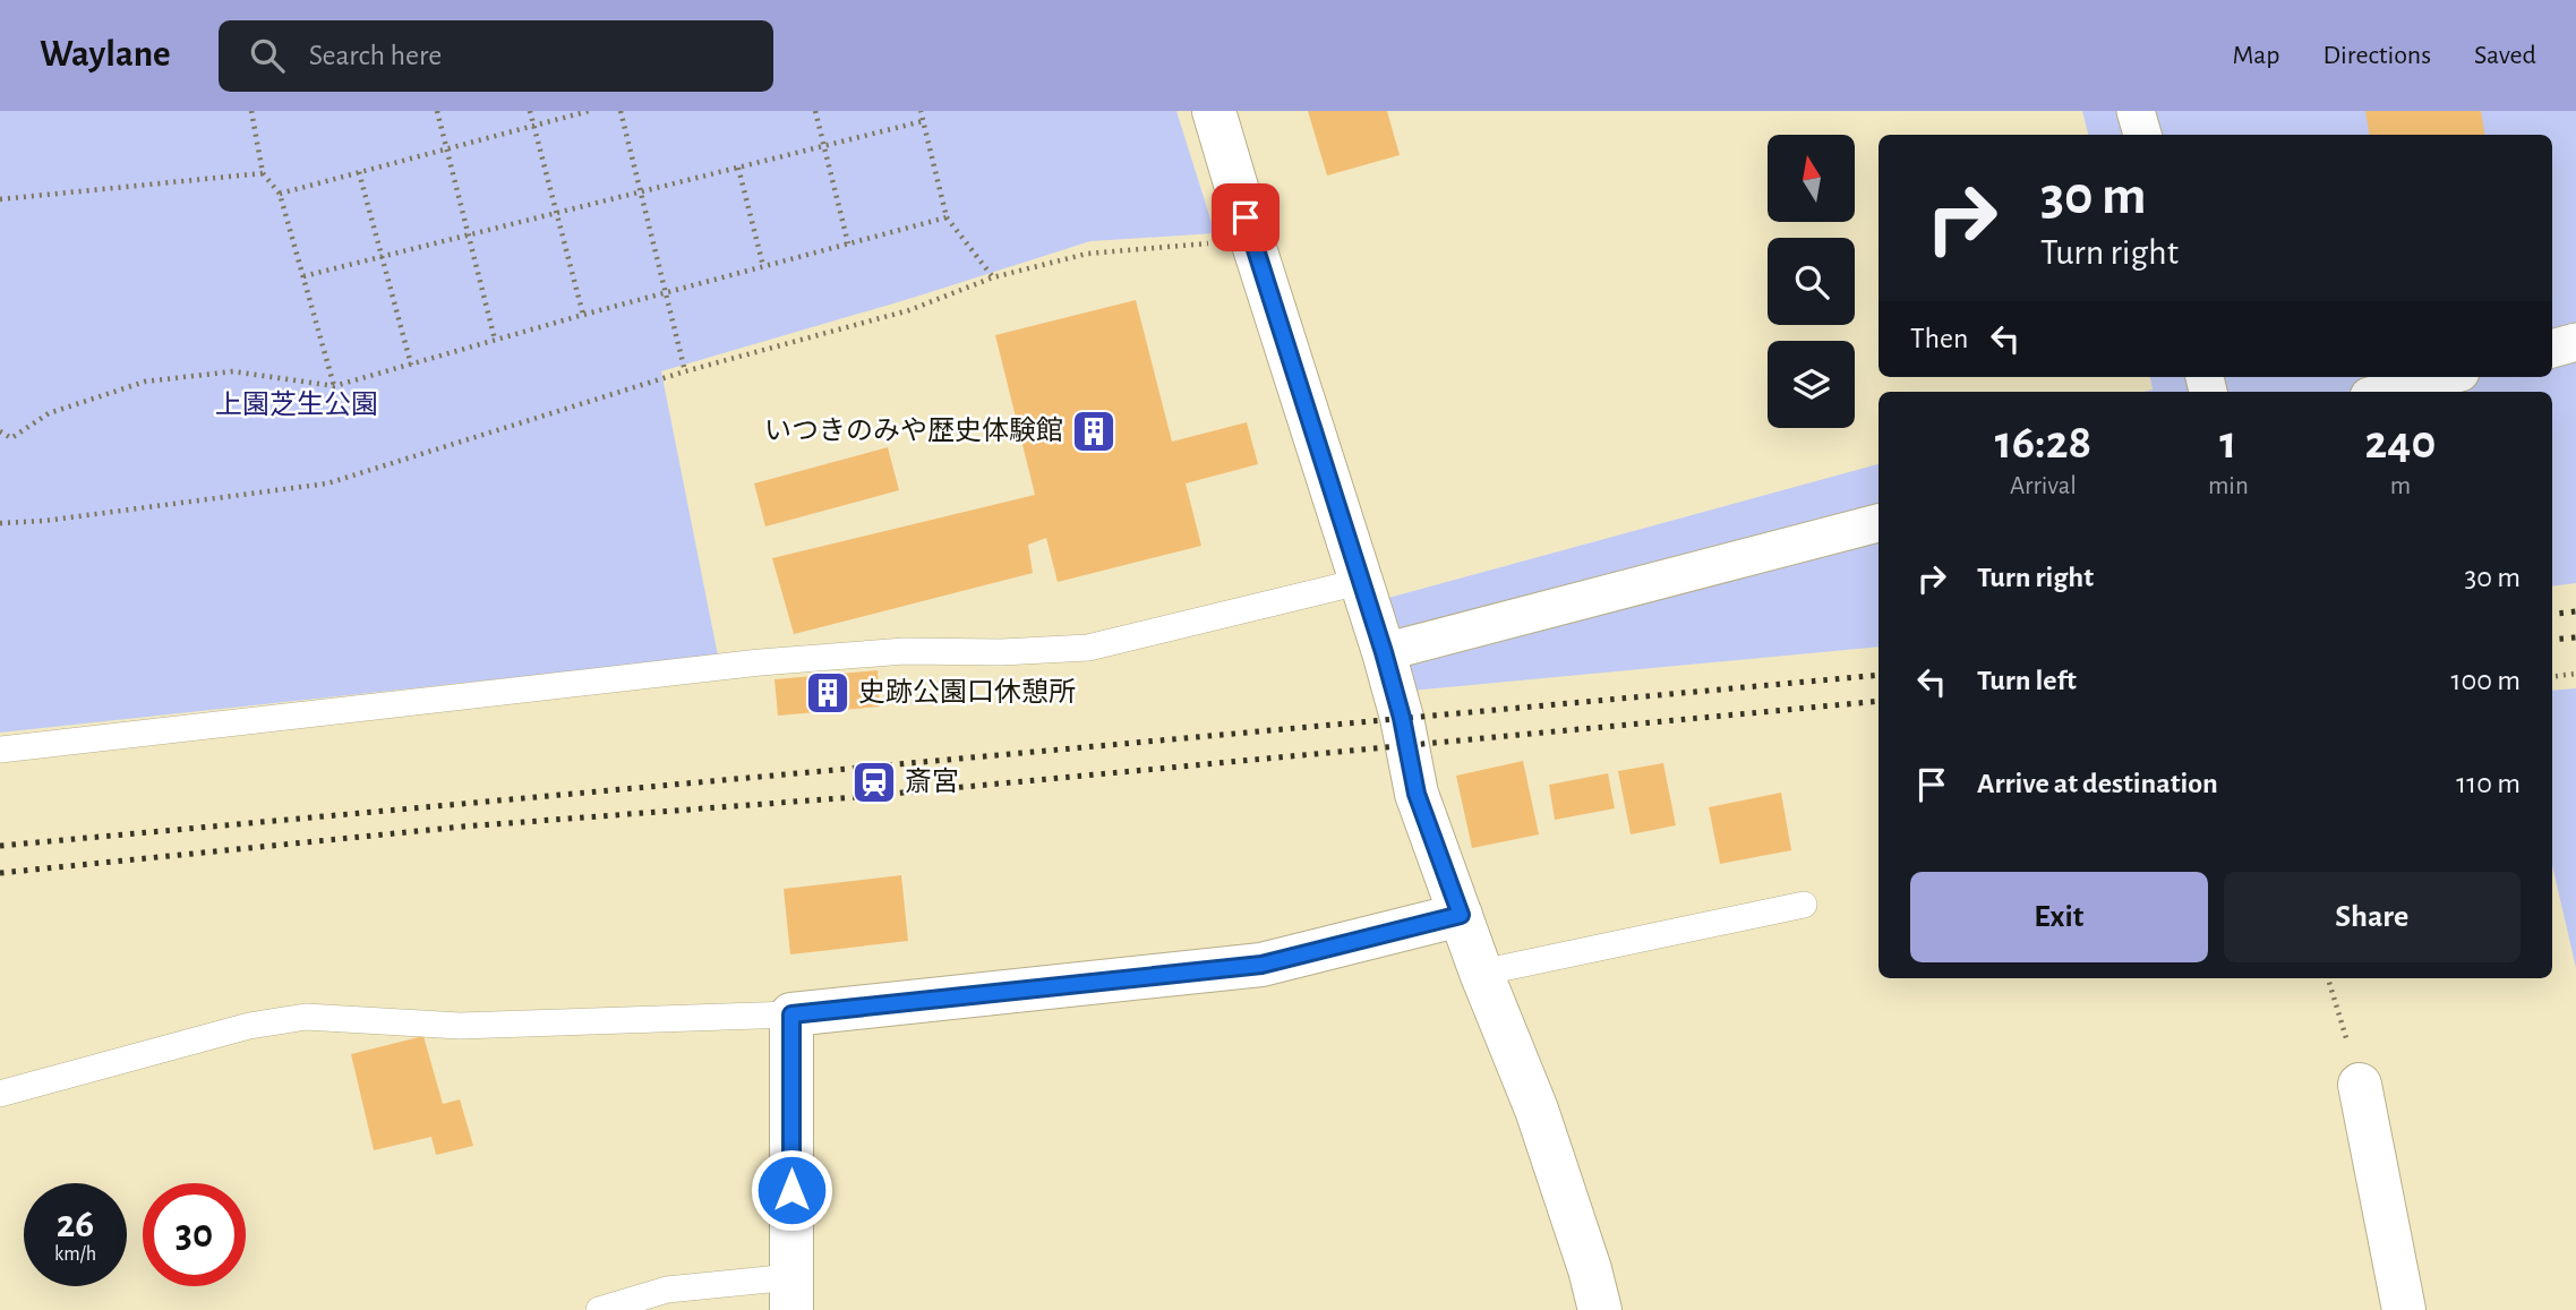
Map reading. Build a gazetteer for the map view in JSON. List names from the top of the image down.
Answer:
{
  "parks": ["上園芝生公園"],
  "places": {
    "building": ["いつきのみや歴史体験館", "史跡公園口休憩所"],
    "station": ["斎宮"]
  },
  "north": "top",
  "page": {
    "header": "Waylane",
    "search": "Search here",
    "nav": ["Map", "Directions", "Saved"],
    "turn": ["30 m", "Turn right"],
    "then": "Then",
    "eta": [
      "16:28",
      "Arrival",
      "1",
      "min",
      "240",
      "m"
    ],
    "list": [
      {
        "name": "Turn right",
        "value": "30 m"
      },
      {
        "name": "Turn left",
        "value": "100 m"
      },
      {
        "name": "Arrive at destination",
        "value": "110 m"
      }
    ],
    "buttons": ["Exit", "Share"],
    "speed": "26 km/h",
    "limit": "30"
  }
}
